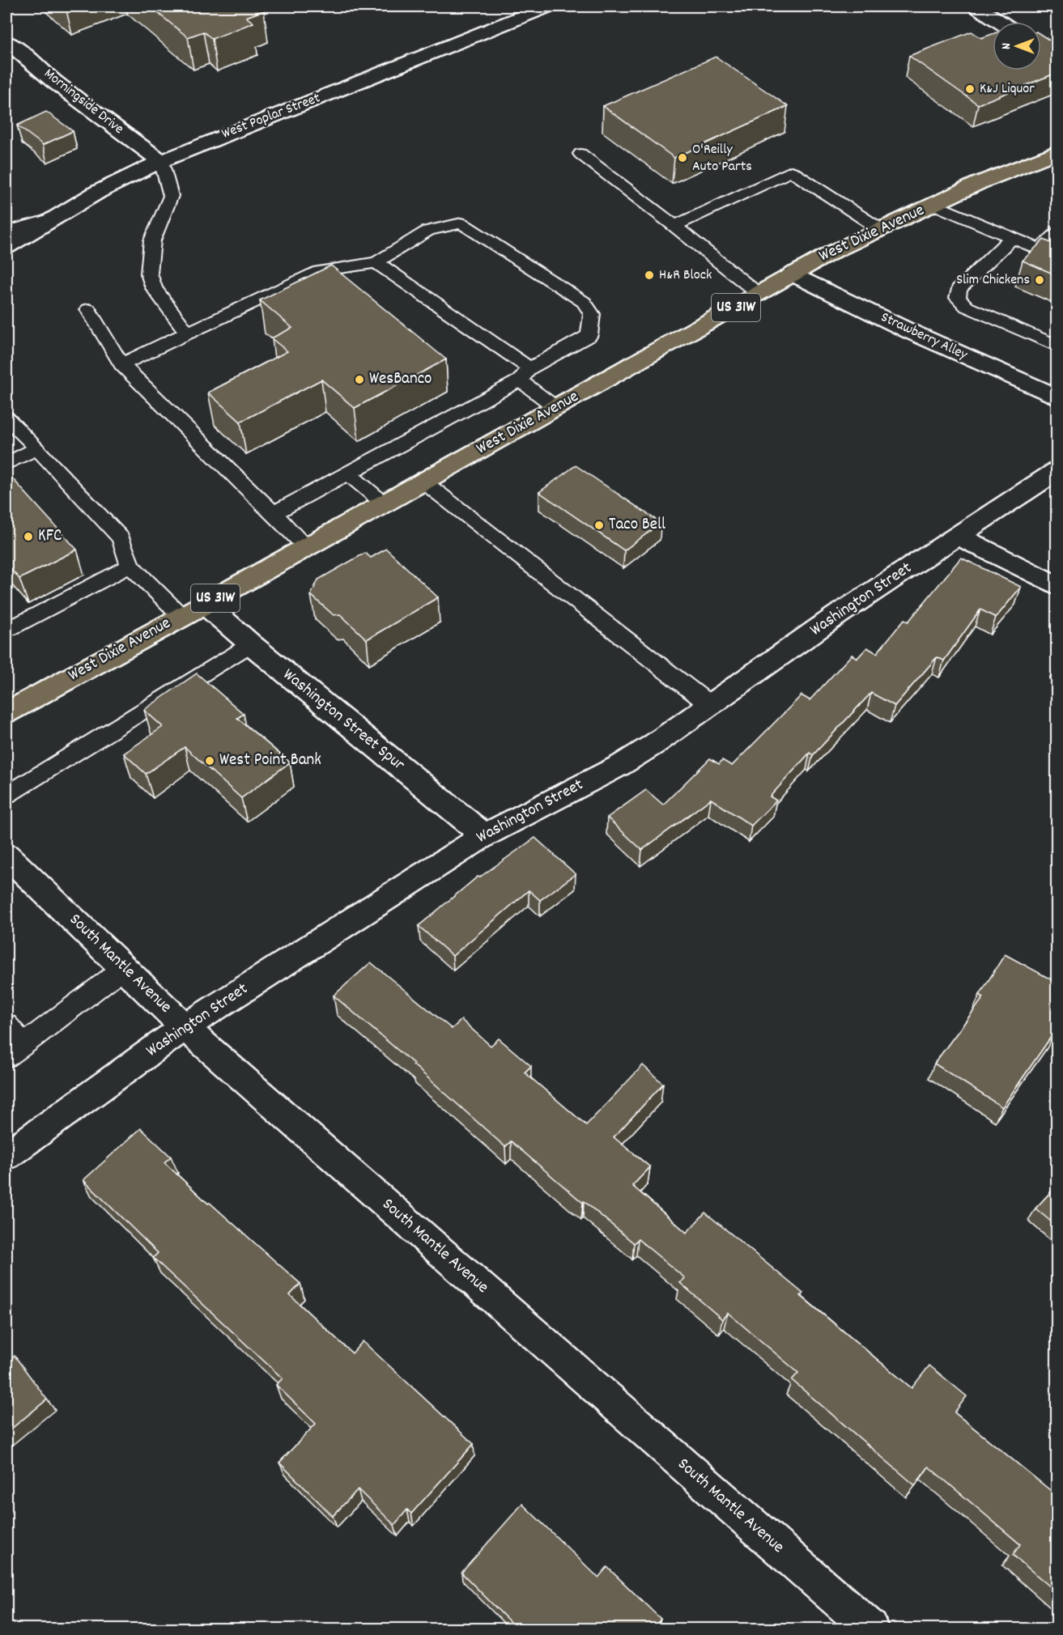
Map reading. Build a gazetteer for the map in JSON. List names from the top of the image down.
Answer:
{
  "streets": {
    "main road": ["West Dixie Avenue", "US 31W"],
    "street": [
      "Morningside Drive",
      "West Poplar Street",
      "Strawberry Alley",
      "Washington Street",
      "Washington Street Spur",
      "South Mantle Avenue"
    ]
  },
  "crossings": [
    ["Morningside Drive", "West Poplar Street"],
    ["West Dixie Avenue", "Strawberry Alley"],
    ["West Dixie Avenue", "Washington Street Spur"],
    ["Washington Street", "Washington Street Spur"],
    ["Washington Street", "South Mantle Avenue"]
  ],
  "places": [
    "K&J Liquor",
    "O'Reilly Auto Parts",
    "H&R Block",
    "Slim Chickens",
    "WesBanco",
    "Taco Bell",
    "KFC",
    "West Point Bank"
  ],
  "north": "left"
}
